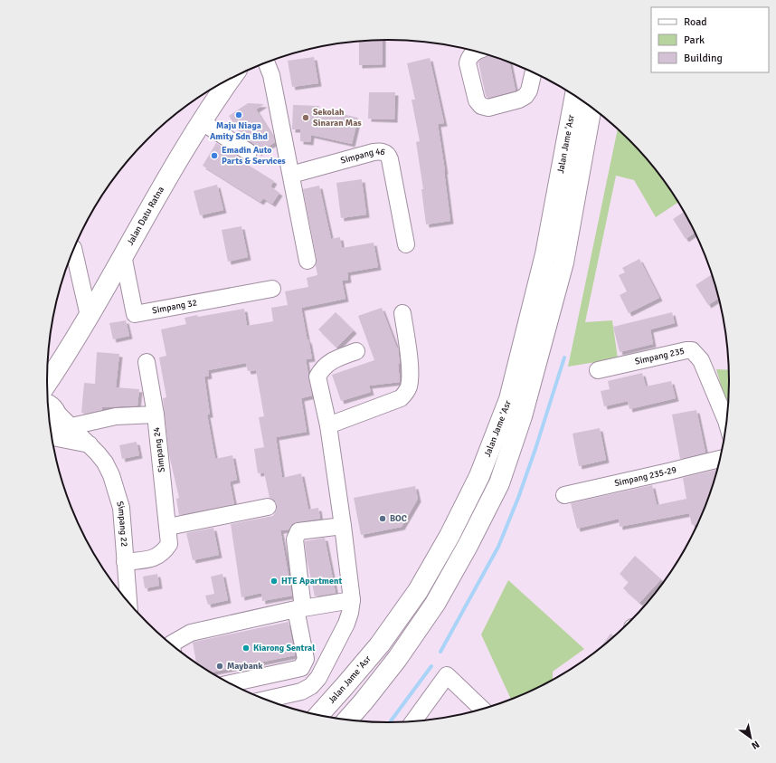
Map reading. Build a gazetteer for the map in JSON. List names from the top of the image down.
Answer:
{
  "streets": {
    "main road": ["Jalan Jame 'Asr", "Jalan Datu Ratna"],
    "street": [
      "Simpang 46",
      "Simpang 32",
      "Simpang 235",
      "Simpang 24",
      "Simpang 235-29",
      "Simpang 22"
    ]
  },
  "crossings": [
    ["Jalan Datu Ratna", "Simpang 32"],
    ["Jalan Datu Ratna", "Simpang 22"],
    ["Simpang 24", "Simpang 22"]
  ],
  "places": [
    "Maju Niaga Amity Sdn Bhd",
    "Sekolah Sinaran Mas",
    "Emadin Auto Parts & Services",
    "BOC",
    "HTE Apartment",
    "Kiarong Sentral",
    "Maybank"
  ],
  "legend": ["Road", "Park", "Building"],
  "north": "bottom right"
}
